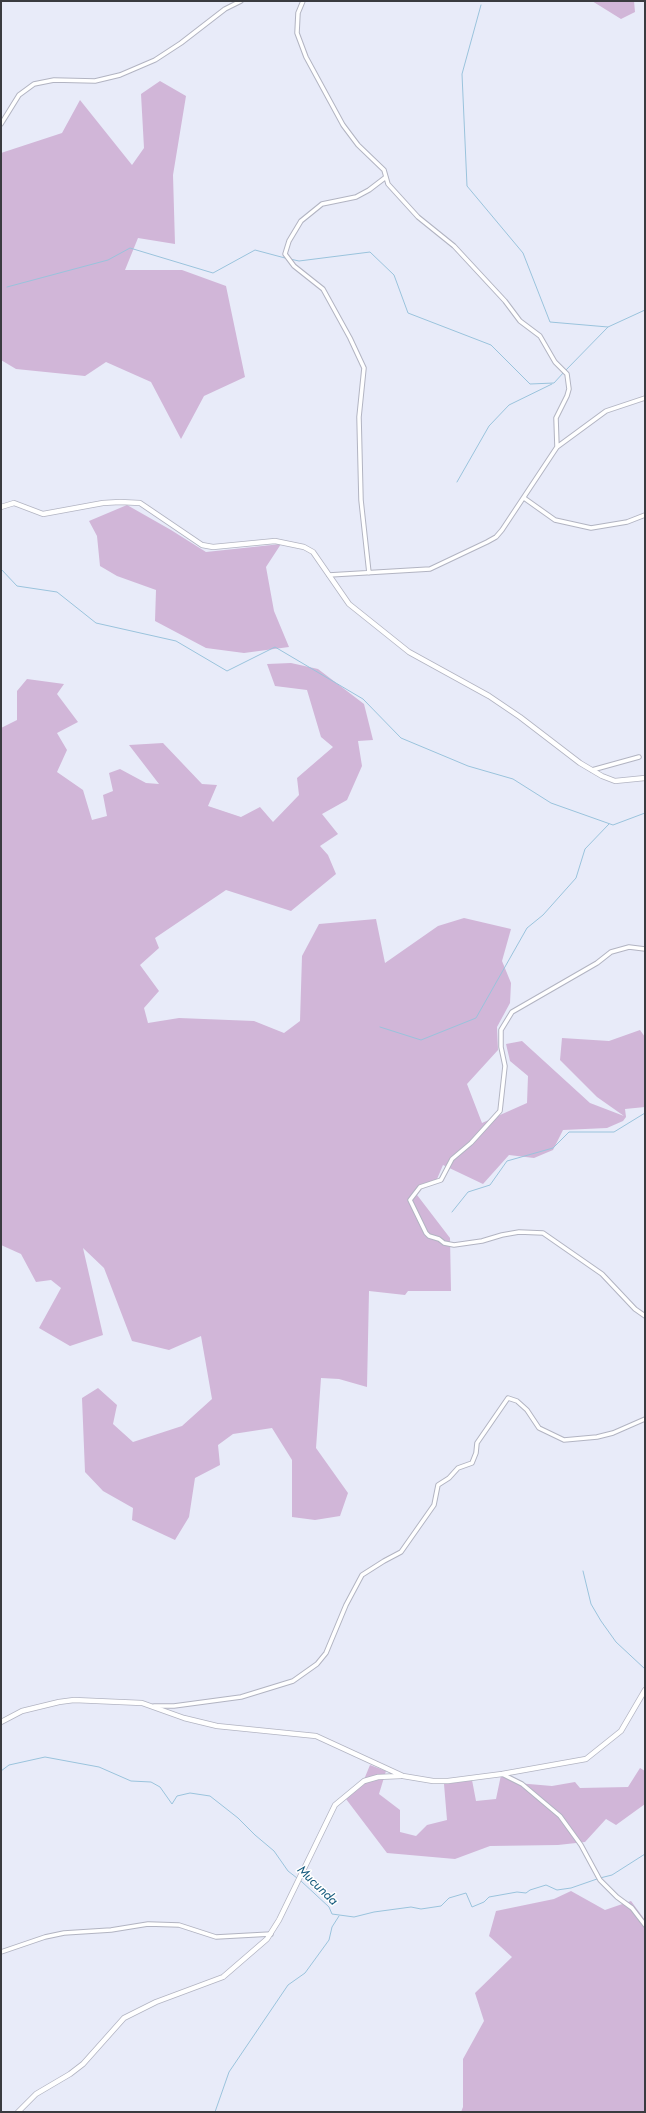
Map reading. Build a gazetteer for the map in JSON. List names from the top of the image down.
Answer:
{
  "water": ["Mucunda"]
}
